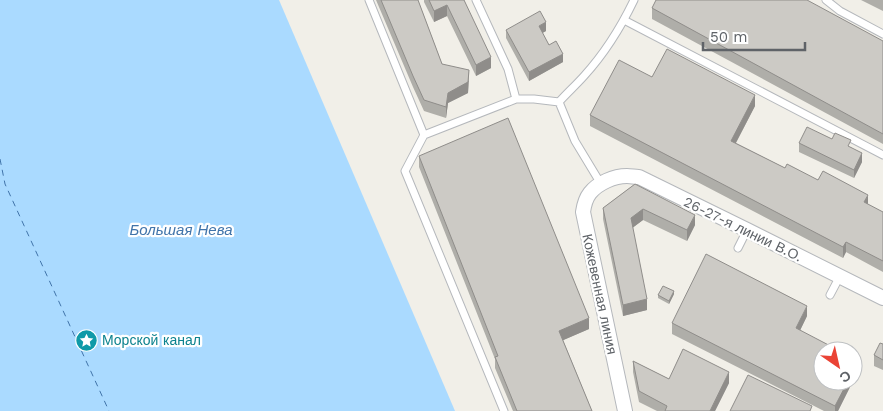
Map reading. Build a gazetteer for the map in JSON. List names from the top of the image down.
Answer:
{
  "streets": {
    "street": ["26-27-я линии В.О.", "Кожевенная линия"]
  },
  "crossings": [
    ["26-27-я линии В.О.", "Кожевенная линия"]
  ],
  "water": ["Большая Нева"],
  "places": {
    "place": ["Морской канал"]
  },
  "scale_bar": "50 m",
  "north": "bottom right"
}
